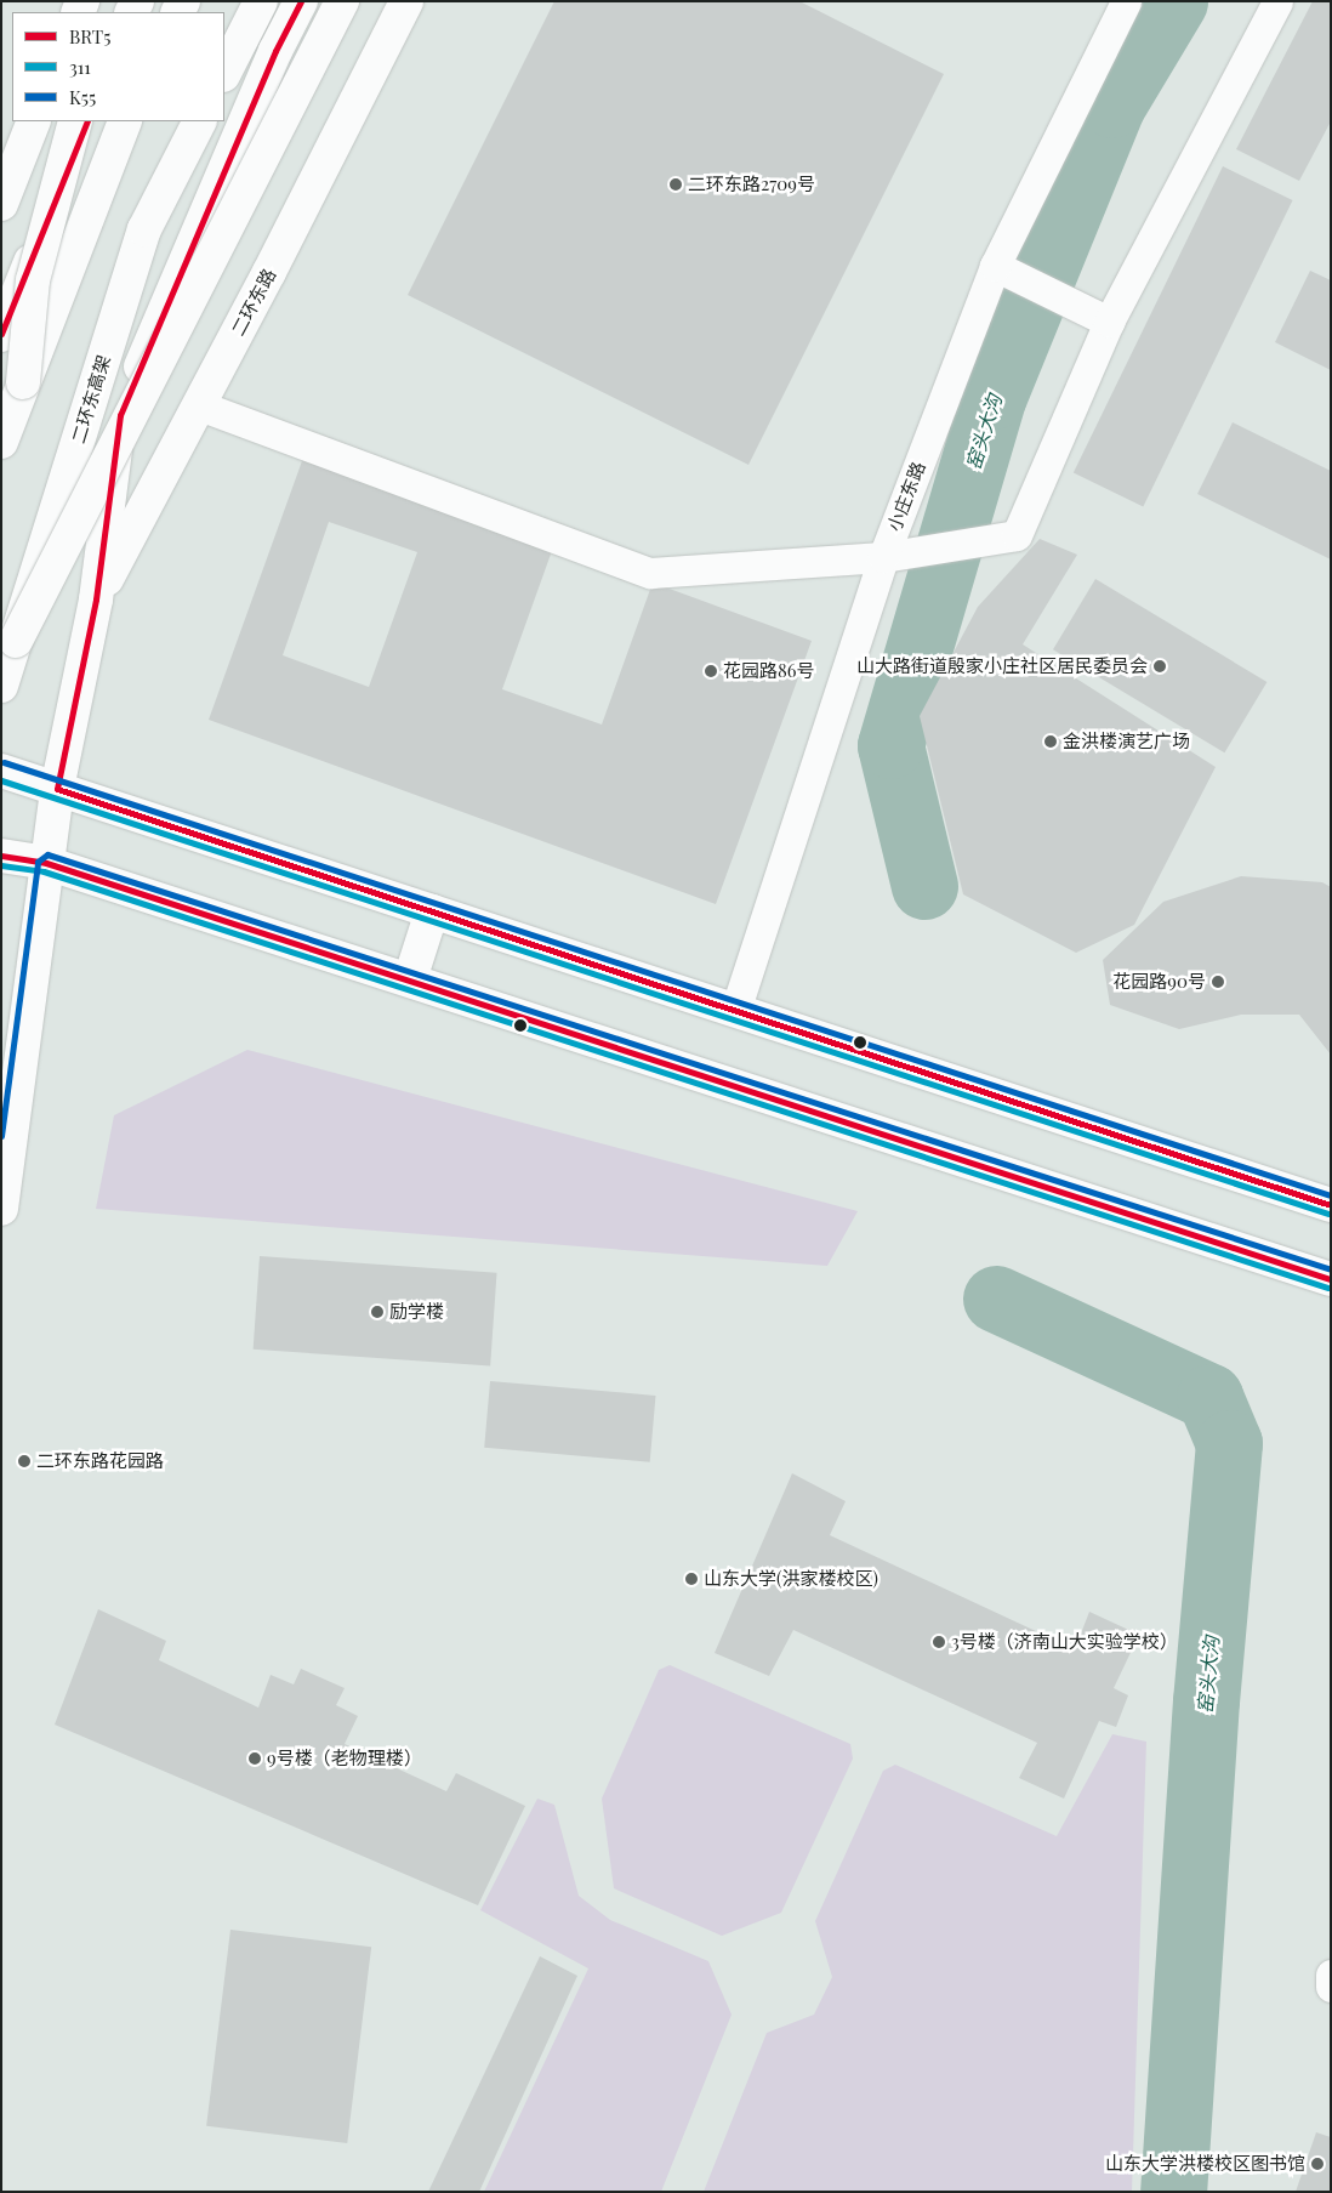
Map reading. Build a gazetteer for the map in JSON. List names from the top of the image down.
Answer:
{
  "streets": {
    "main road": ["二环东路", "二环东高架"],
    "street": ["小庄东路"]
  },
  "water": ["窑头大沟"],
  "places": [
    "二环东路2709号",
    "山大路街道殷家小庄社区居民委员会",
    "花园路86号",
    "金洪楼演艺广场",
    "花园路90号",
    "励学楼",
    "二环东路花园路",
    "山东大学(洪家楼校区)",
    "3号楼（济南山大实验学校）",
    "9号楼（老物理楼）",
    "山东大学洪楼校区图书馆"
  ],
  "lines": ["transit line BRT5", "transit line K55", "transit line 311"],
  "legend": ["BRT5", "311", "K55"]
}
